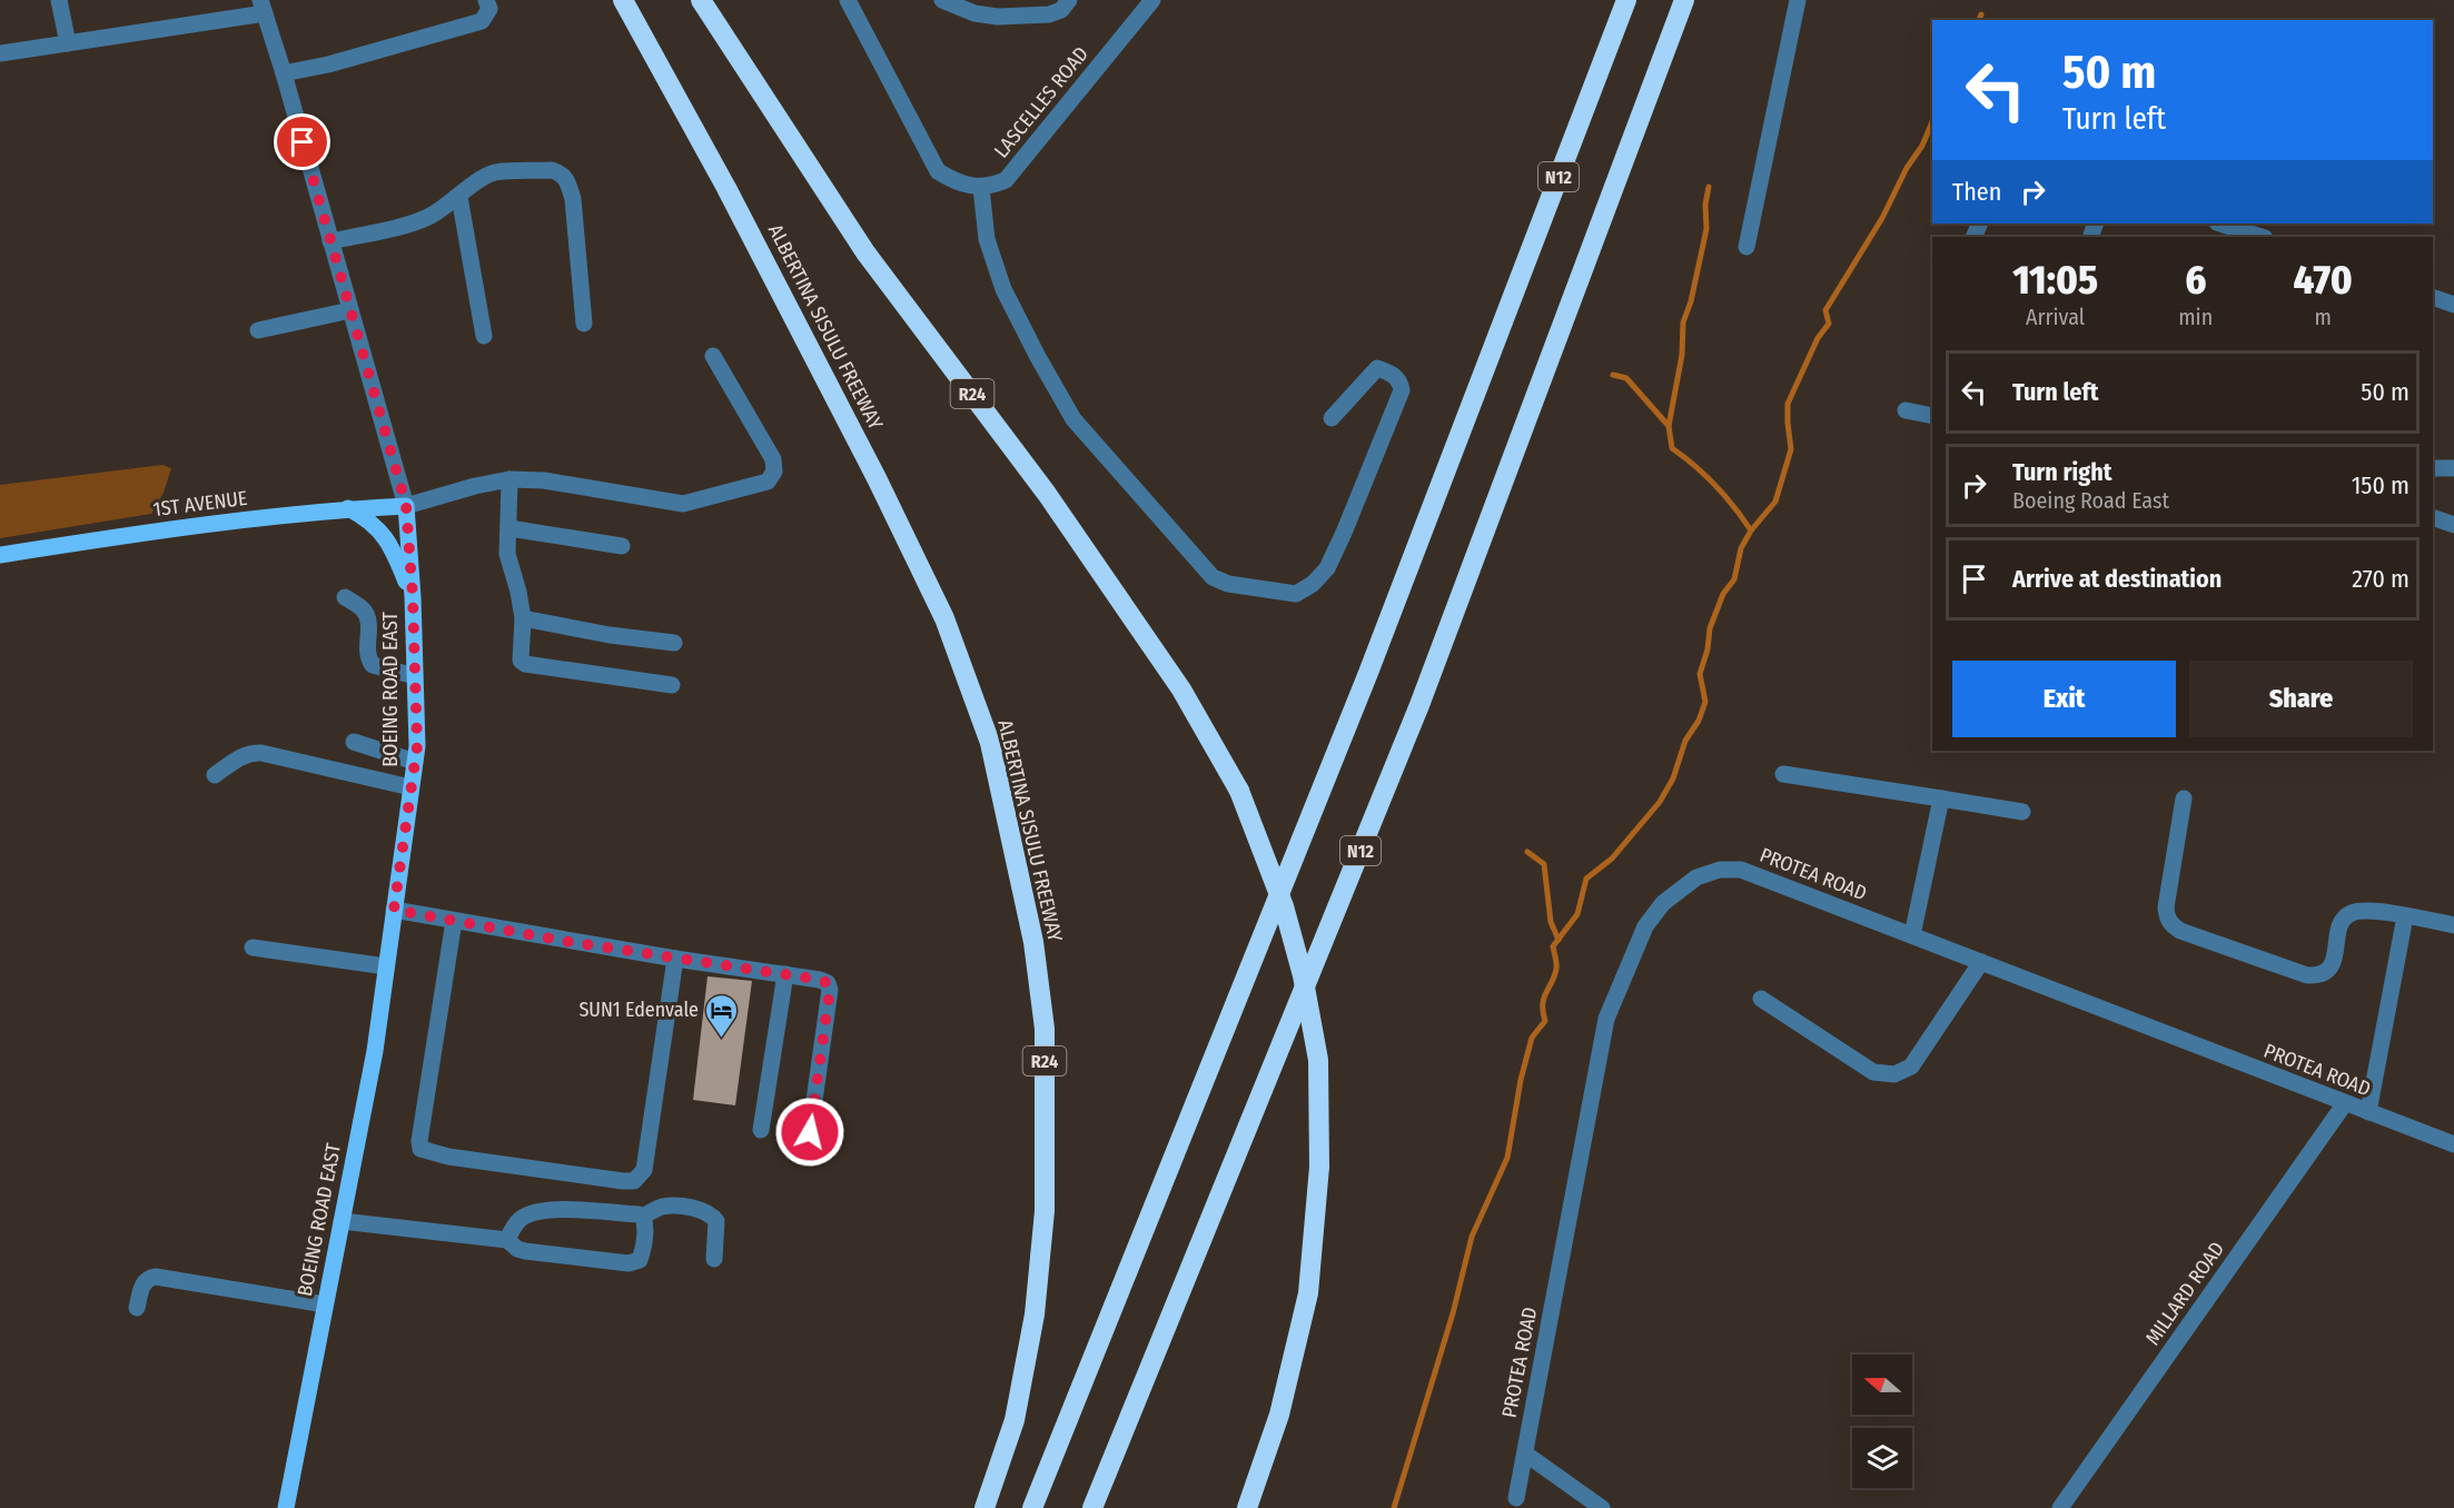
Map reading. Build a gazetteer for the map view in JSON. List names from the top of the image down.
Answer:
{
  "streets": {
    "highway": ["N12", "ALBERTINA SISULU FREEWAY", "R24"],
    "main road": ["1ST AVENUE", "BOEING ROAD EAST"],
    "street": ["LASCELLES ROAD", "PROTEA ROAD", "MILLARD ROAD"]
  },
  "crossings": [
    ["1ST AVENUE", "BOEING ROAD EAST"],
    ["PROTEA ROAD", "MILLARD ROAD"]
  ],
  "places": {
    "hotel": ["SUN1 Edenvale"]
  },
  "north": "left",
  "page": {
    "turn": ["50 m", "Turn left"],
    "then": "Then",
    "eta": [
      "11:05",
      "Arrival",
      "6",
      "min",
      "470",
      "m"
    ],
    "list": [
      {
        "name": "Turn left",
        "value": "50 m"
      },
      {
        "name": "Turn right",
        "note": "Boeing Road East",
        "value": "150 m"
      },
      {
        "name": "Arrive at destination",
        "value": "270 m"
      }
    ],
    "buttons": ["Exit", "Share"]
  }
}
